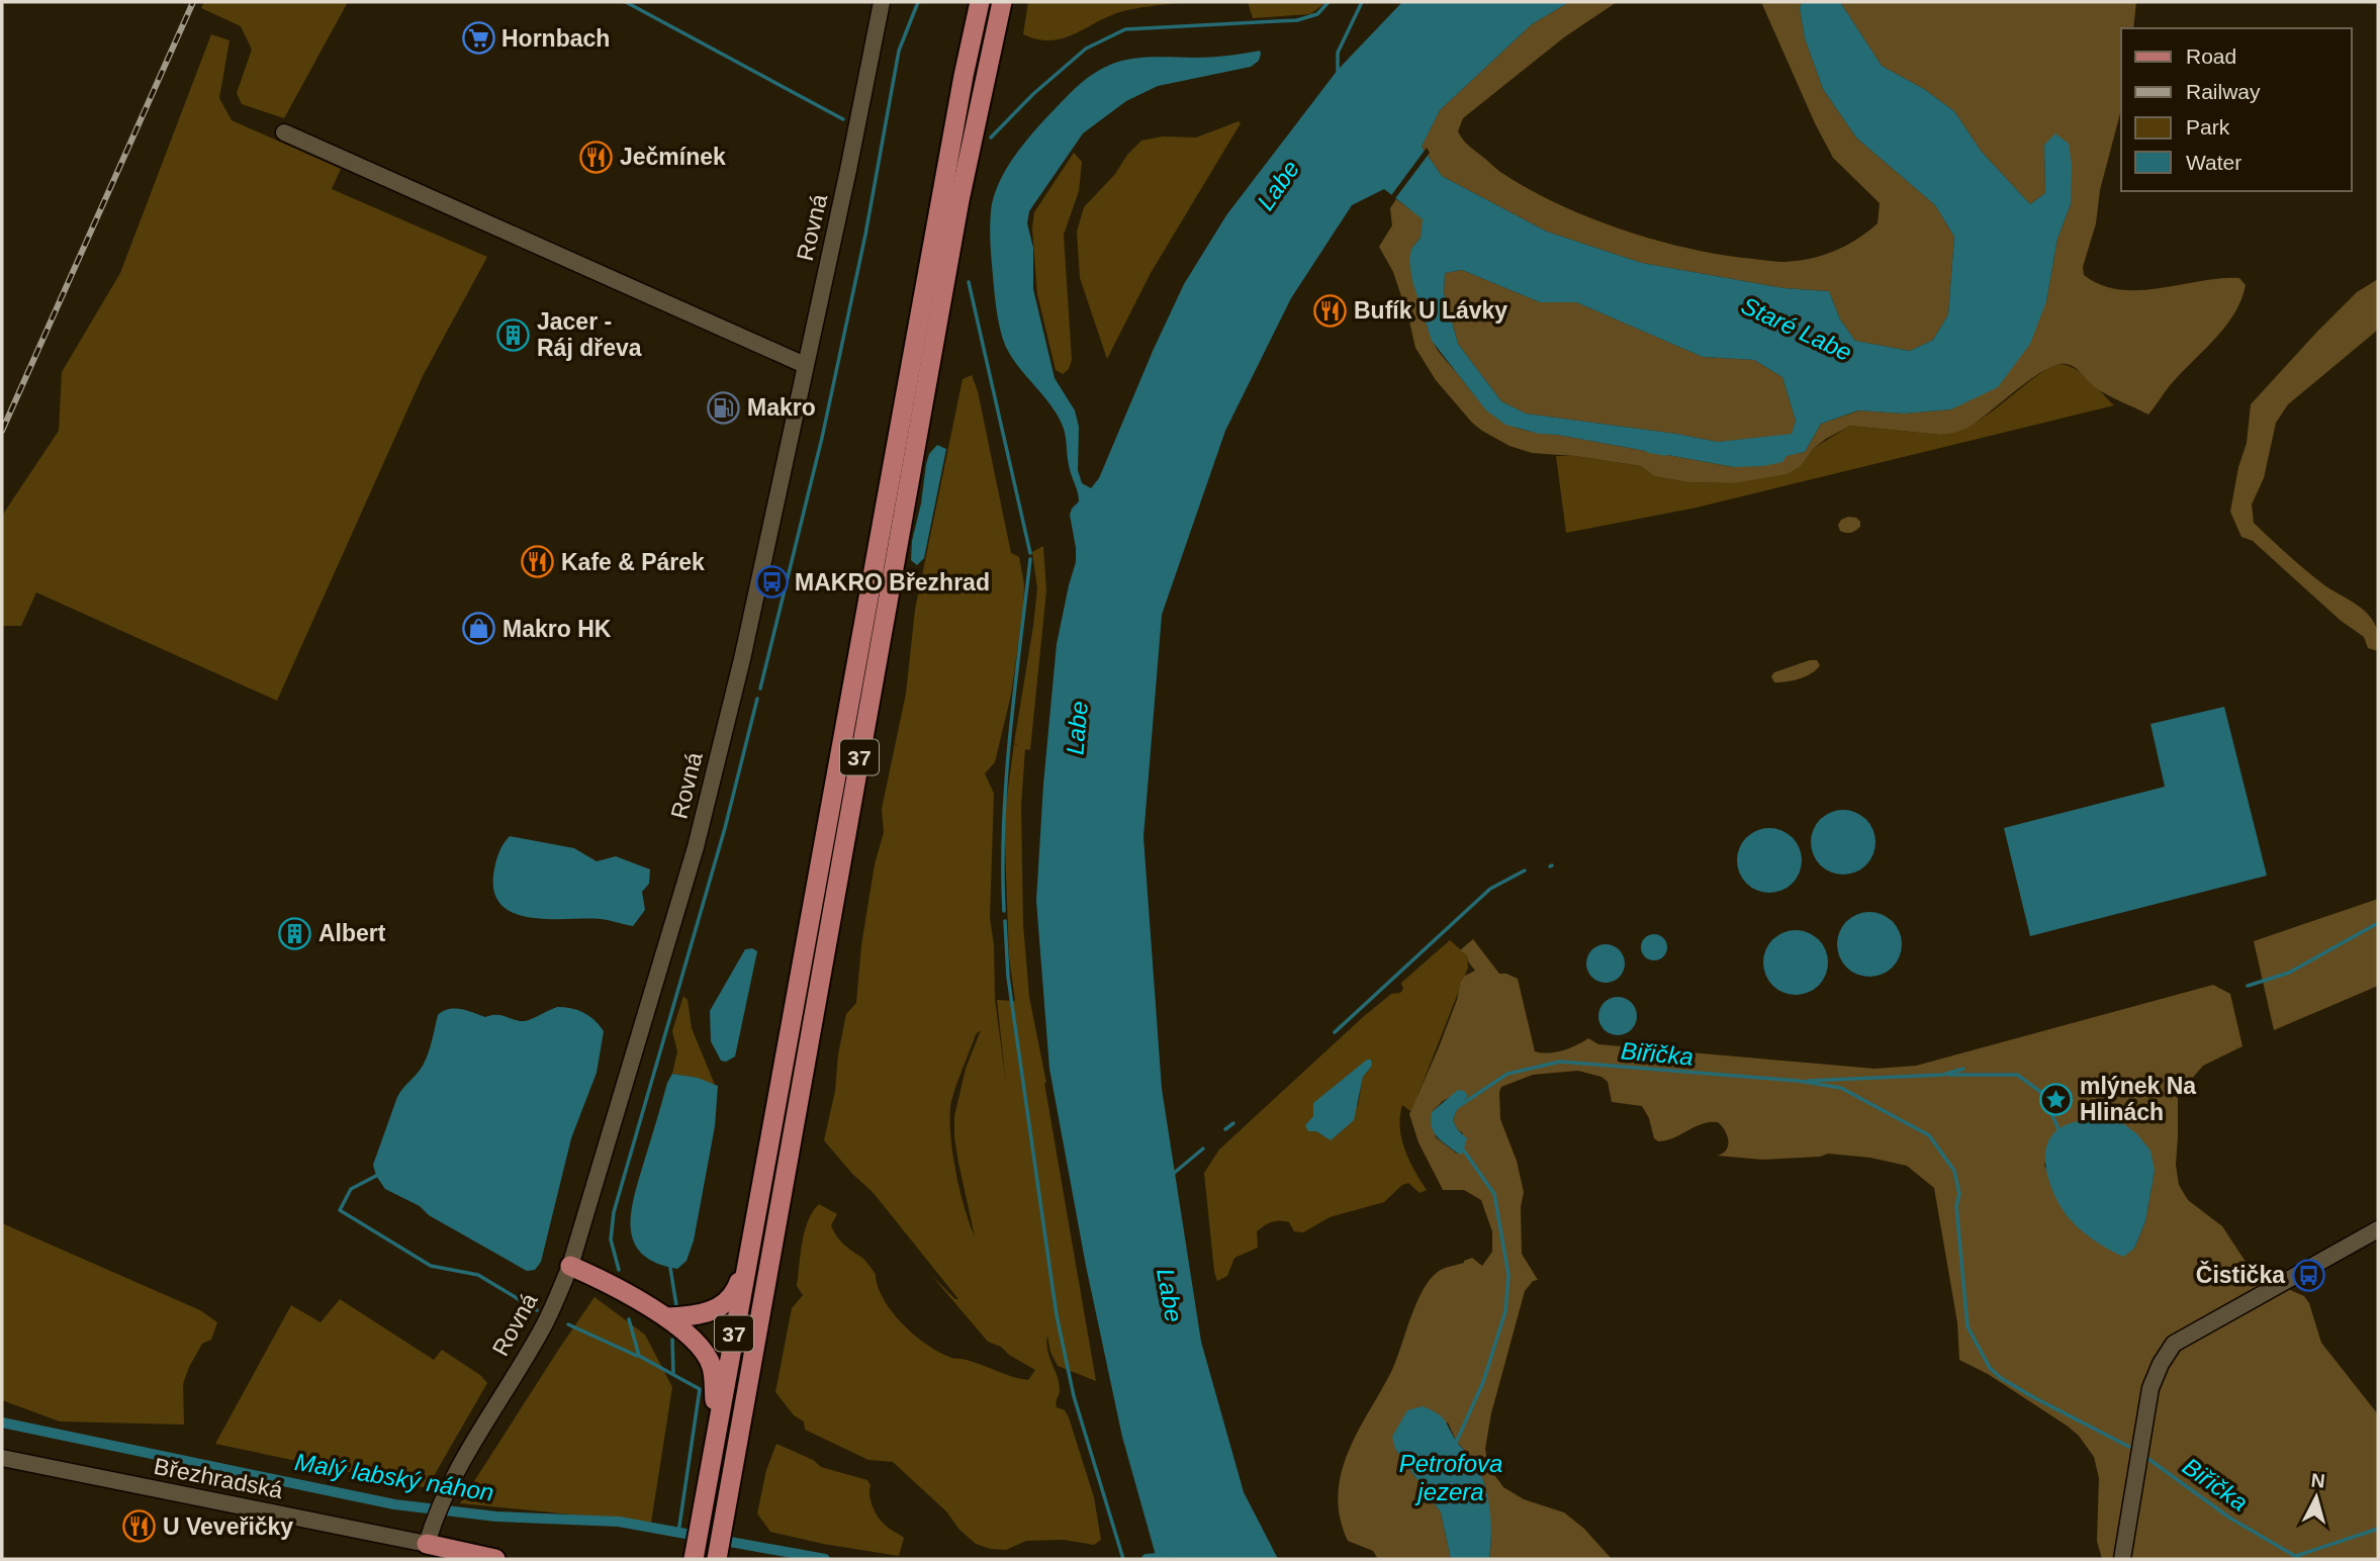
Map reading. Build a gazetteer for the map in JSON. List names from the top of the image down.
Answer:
{
  "streets": {
    "main road": ["37"],
    "street": ["Rovná", "Březhradská"]
  },
  "crossings": [
    ["Rovná", "Březhradská"]
  ],
  "water": [
    "Labe",
    "Staré Labe",
    "Biřička",
    "Petrofova jezera",
    "Malý labský náhon"
  ],
  "places": {
    "supermarket": ["Hornbach"],
    "restaurant": [
      "Ječmínek",
      "Bufík U Lávky",
      "Kafe & Párek",
      "U Veveřičky"
    ],
    "building": ["Jacer - Ráj dřeva", "Albert"],
    "fuel station": ["Makro"],
    "bus stop": ["MAKRO Březhrad", "Čistička"],
    "shop": ["Makro HK"],
    "place": ["mlýnek Na Hlinách"]
  },
  "legend": [
    "Road",
    "Railway",
    "Park",
    "Water"
  ],
  "north": "top"
}
